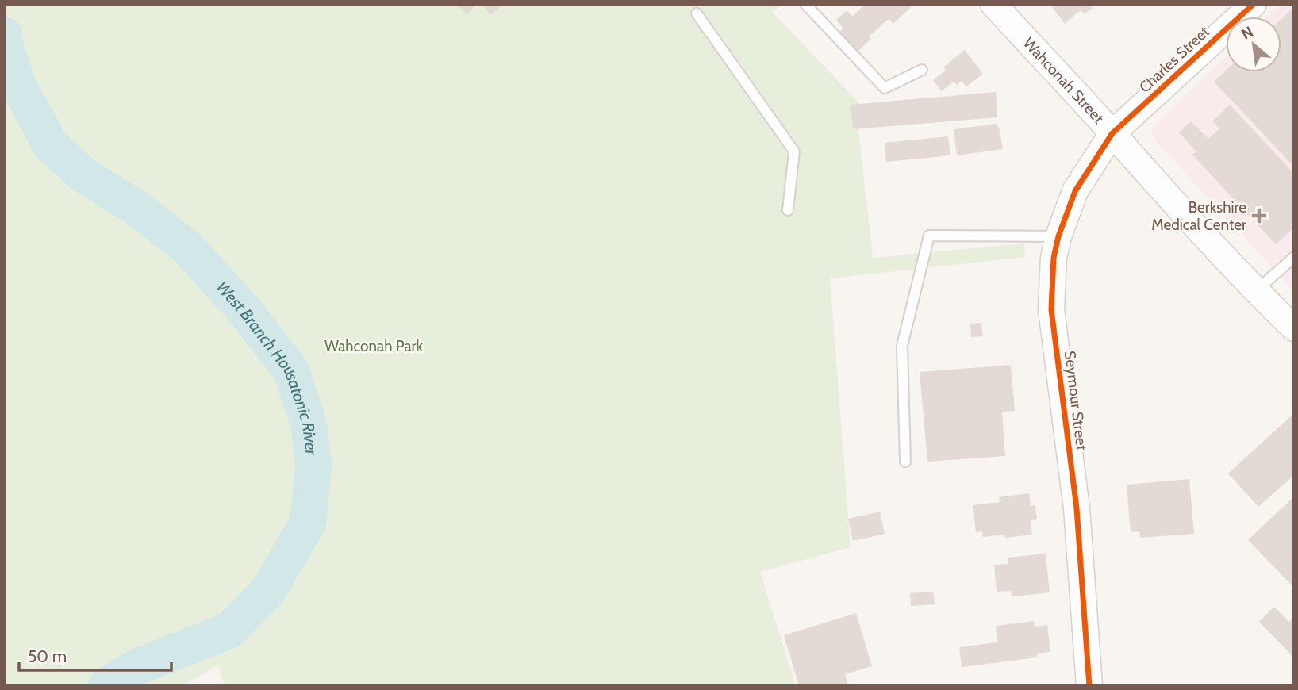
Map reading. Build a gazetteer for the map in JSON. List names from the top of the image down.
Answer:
{
  "streets": {
    "street": ["Charles Street", "Wahconah Street", "Seymour Street"]
  },
  "crossings": [
    ["Charles Street", "Wahconah Street"],
    ["Charles Street", "Seymour Street"],
    ["Wahconah Street", "Seymour Street"]
  ],
  "water": ["West Branch Housatonic River"],
  "parks": ["Wahconah Park"],
  "places": {
    "health": ["Berkshire Medical Center"]
  },
  "scale_bar": "50 m",
  "north": "top left"
}
